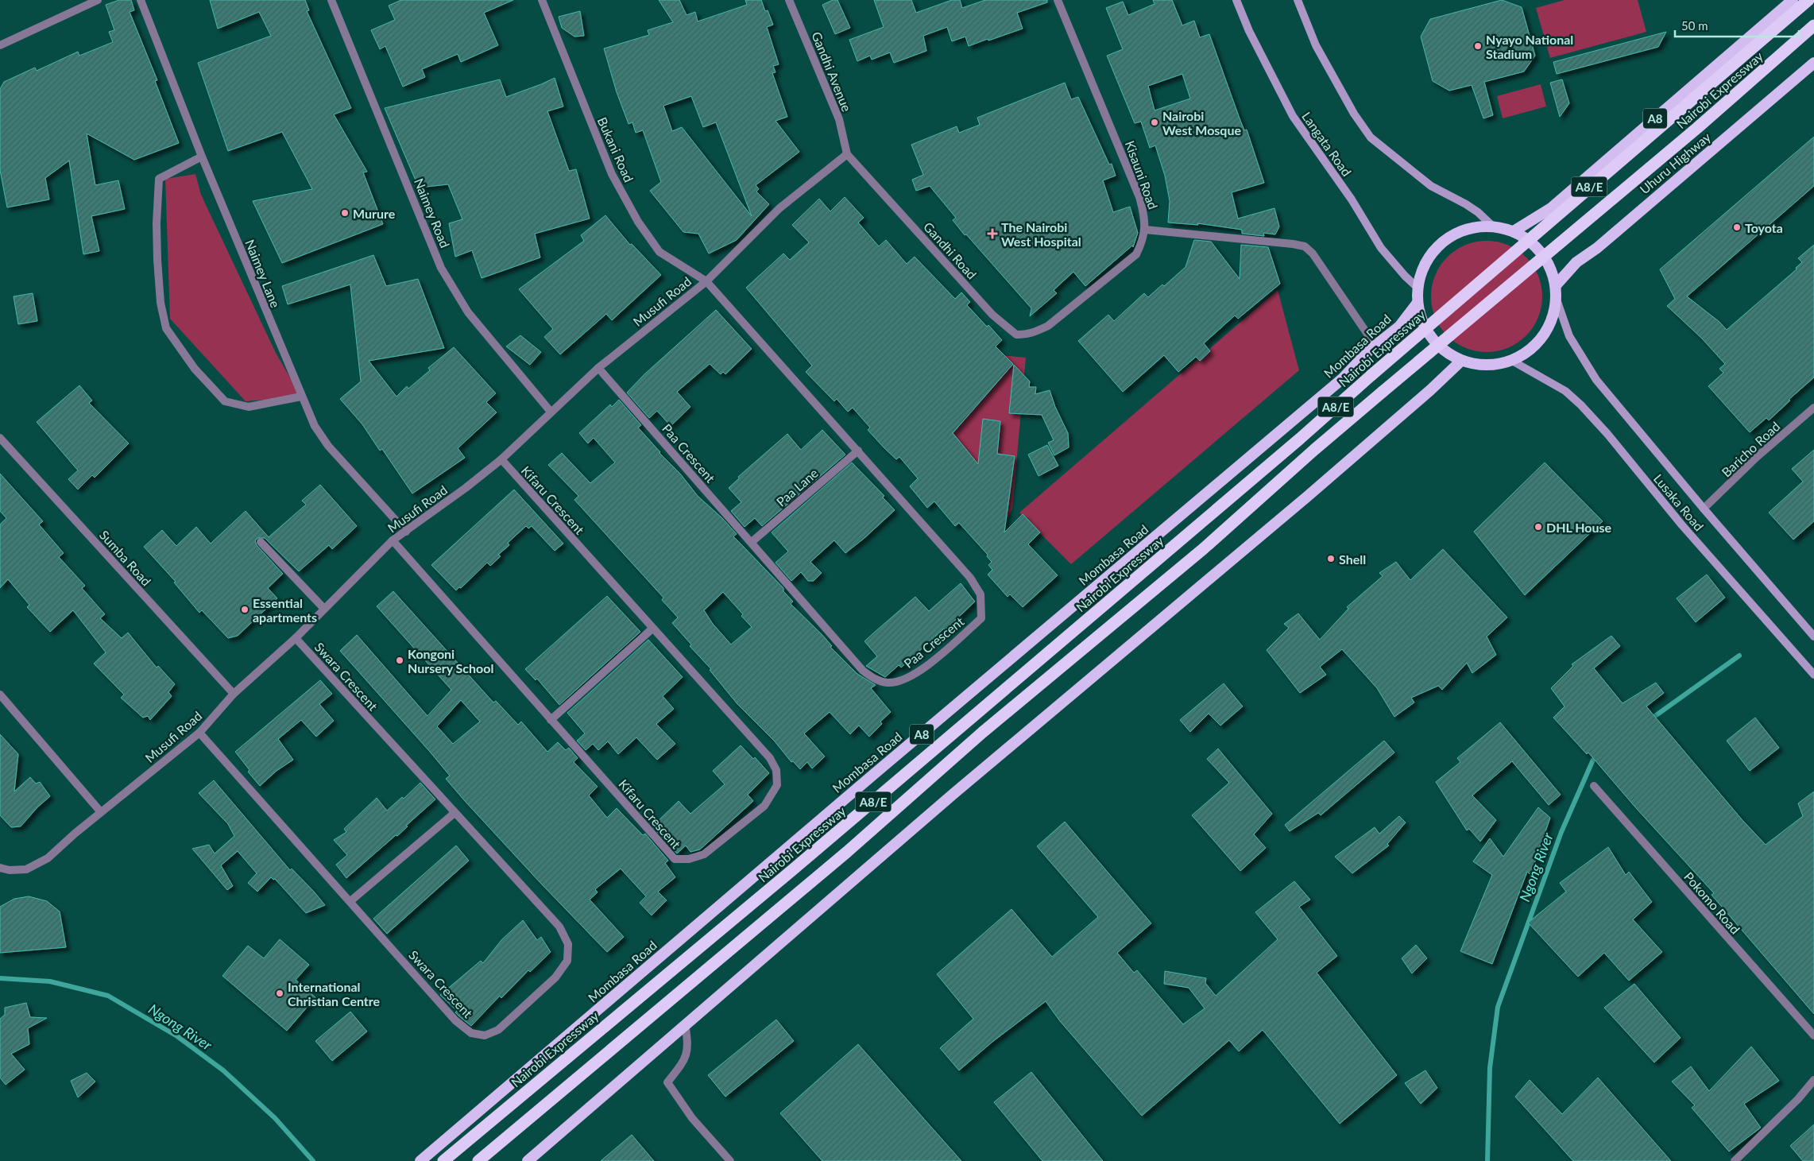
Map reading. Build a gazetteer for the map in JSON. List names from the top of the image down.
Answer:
{
  "streets": {
    "highway": [
      "Nairobi Expressway",
      "A8",
      "Uhuru Highway",
      "A8/E",
      "Mombasa Road"
    ],
    "main road": ["Langata Road", "Lusaka Road"],
    "street": [
      "Gandhi Avenue",
      "Bukani Road",
      "Kisauni Road",
      "Naimey Road",
      "Gandhi Road",
      "Naimey Lane",
      "Musufi Road",
      "Baricho Road",
      "Paa Crescent",
      "Paa Lane",
      "Kifaru Crescent",
      "Sumba Road",
      "Swara Crescent",
      "Pokomo Road"
    ]
  },
  "crossings": [
    ["Gandhi Avenue", "Gandhi Road"],
    ["Gandhi Avenue", "Musufi Road"],
    ["A8", "Langata Road"],
    ["A8", "Uhuru Highway"],
    ["A8", "Mombasa Road"],
    ["A8", "Lusaka Road"],
    ["Langata Road", "Uhuru Highway"],
    ["Langata Road", "Mombasa Road"],
    ["Langata Road", "Lusaka Road"],
    ["Bukani Road", "Musufi Road"],
    ["Bukani Road", "Paa Crescent"],
    ["Uhuru Highway", "Mombasa Road"],
    ["Uhuru Highway", "Lusaka Road"],
    ["Kisauni Road", "Gandhi Road"],
    ["Naimey Road", "Musufi Road"],
    ["Gandhi Road", "Musufi Road"],
    ["Naimey Lane", "Musufi Road"],
    ["Musufi Road", "Paa Crescent"],
    ["Musufi Road", "Kifaru Crescent"],
    ["Musufi Road", "Sumba Road"],
    ["Musufi Road", "Swara Crescent"],
    ["Mombasa Road", "Lusaka Road"],
    ["Baricho Road", "Lusaka Road"],
    ["Paa Crescent", "Paa Lane"]
  ],
  "water": ["Ngong River"],
  "places": {
    "other": [
      "Nyayo National Stadium",
      "Nairobi West Mosque",
      "Murure",
      "Toyota",
      "DHL House",
      "Shell",
      "Essential apartments",
      "Kongoni Nursery School",
      "International Christian Centre"
    ],
    "health": ["The Nairobi West Hospital"]
  },
  "scale_bar": "50 m"
}
